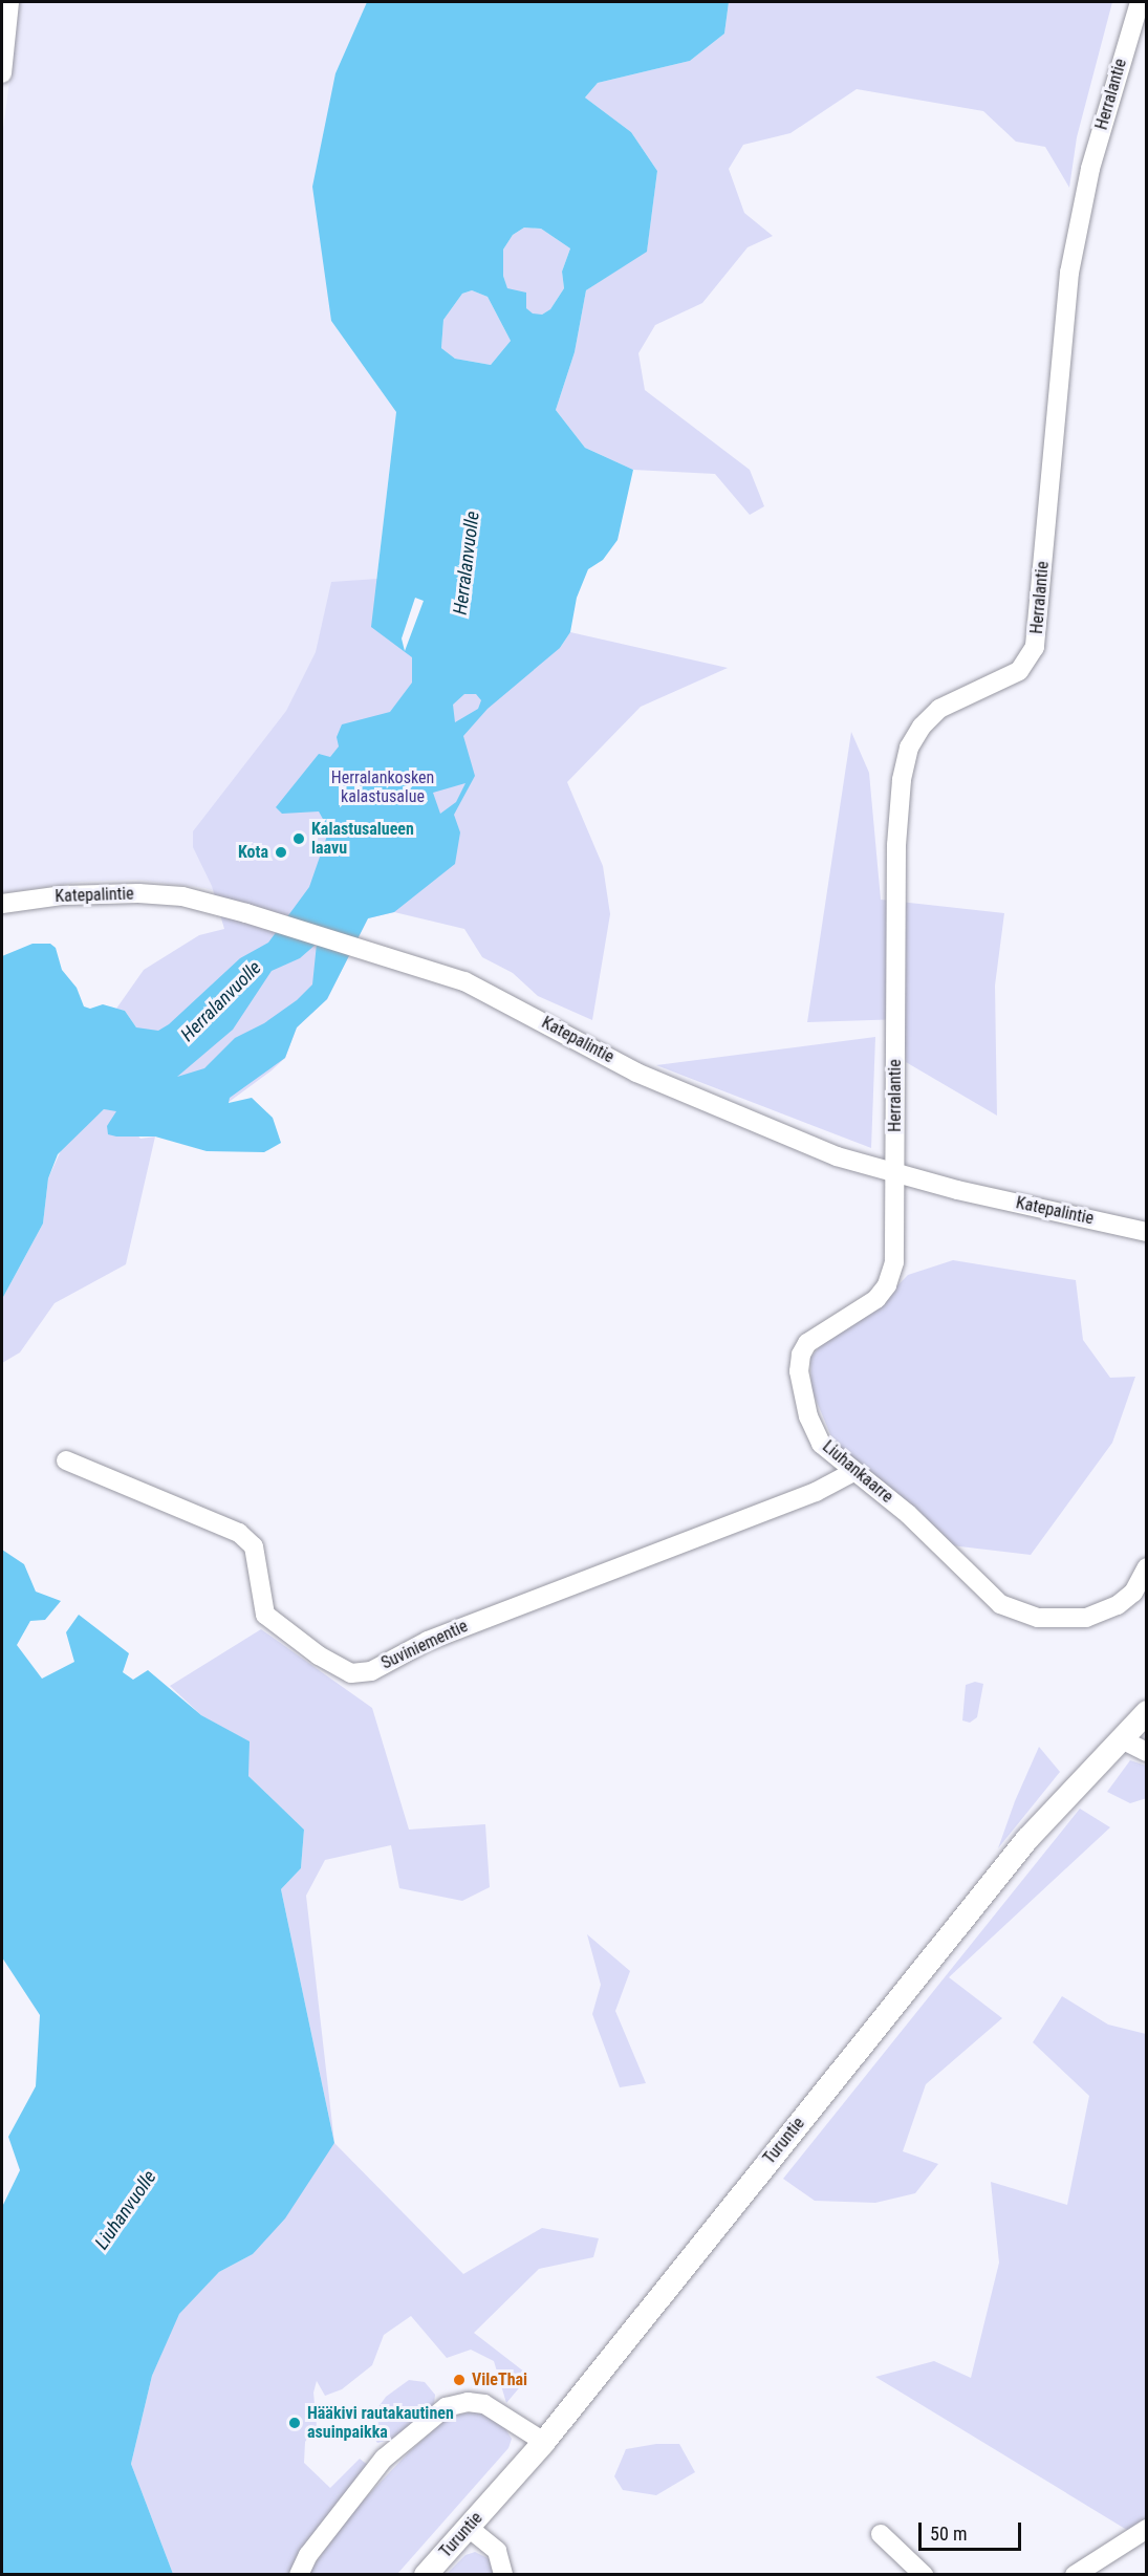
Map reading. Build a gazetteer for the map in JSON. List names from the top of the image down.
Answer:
{
  "streets": {
    "main road": ["Turuntie"],
    "street": [
      "Herralantie",
      "Katepalintie",
      "Liuhankaarre",
      "Suviniementie"
    ]
  },
  "crossings": [
    ["Herralantie", "Katepalintie"],
    ["Herralantie", "Liuhankaarre"],
    ["Katepalintie", "Liuhankaarre"],
    ["Liuhankaarre", "Suviniementie"]
  ],
  "water": ["Herralanvuolle", "Liuhanvuolle"],
  "parks": ["Herralankosken kalastusalue"],
  "places": [
    "Kalastusalueen laavu",
    "Kota",
    "VileThai",
    "Hääkivi rautakautinen asuinpaikka"
  ],
  "scale_bar": "50 m"
}
